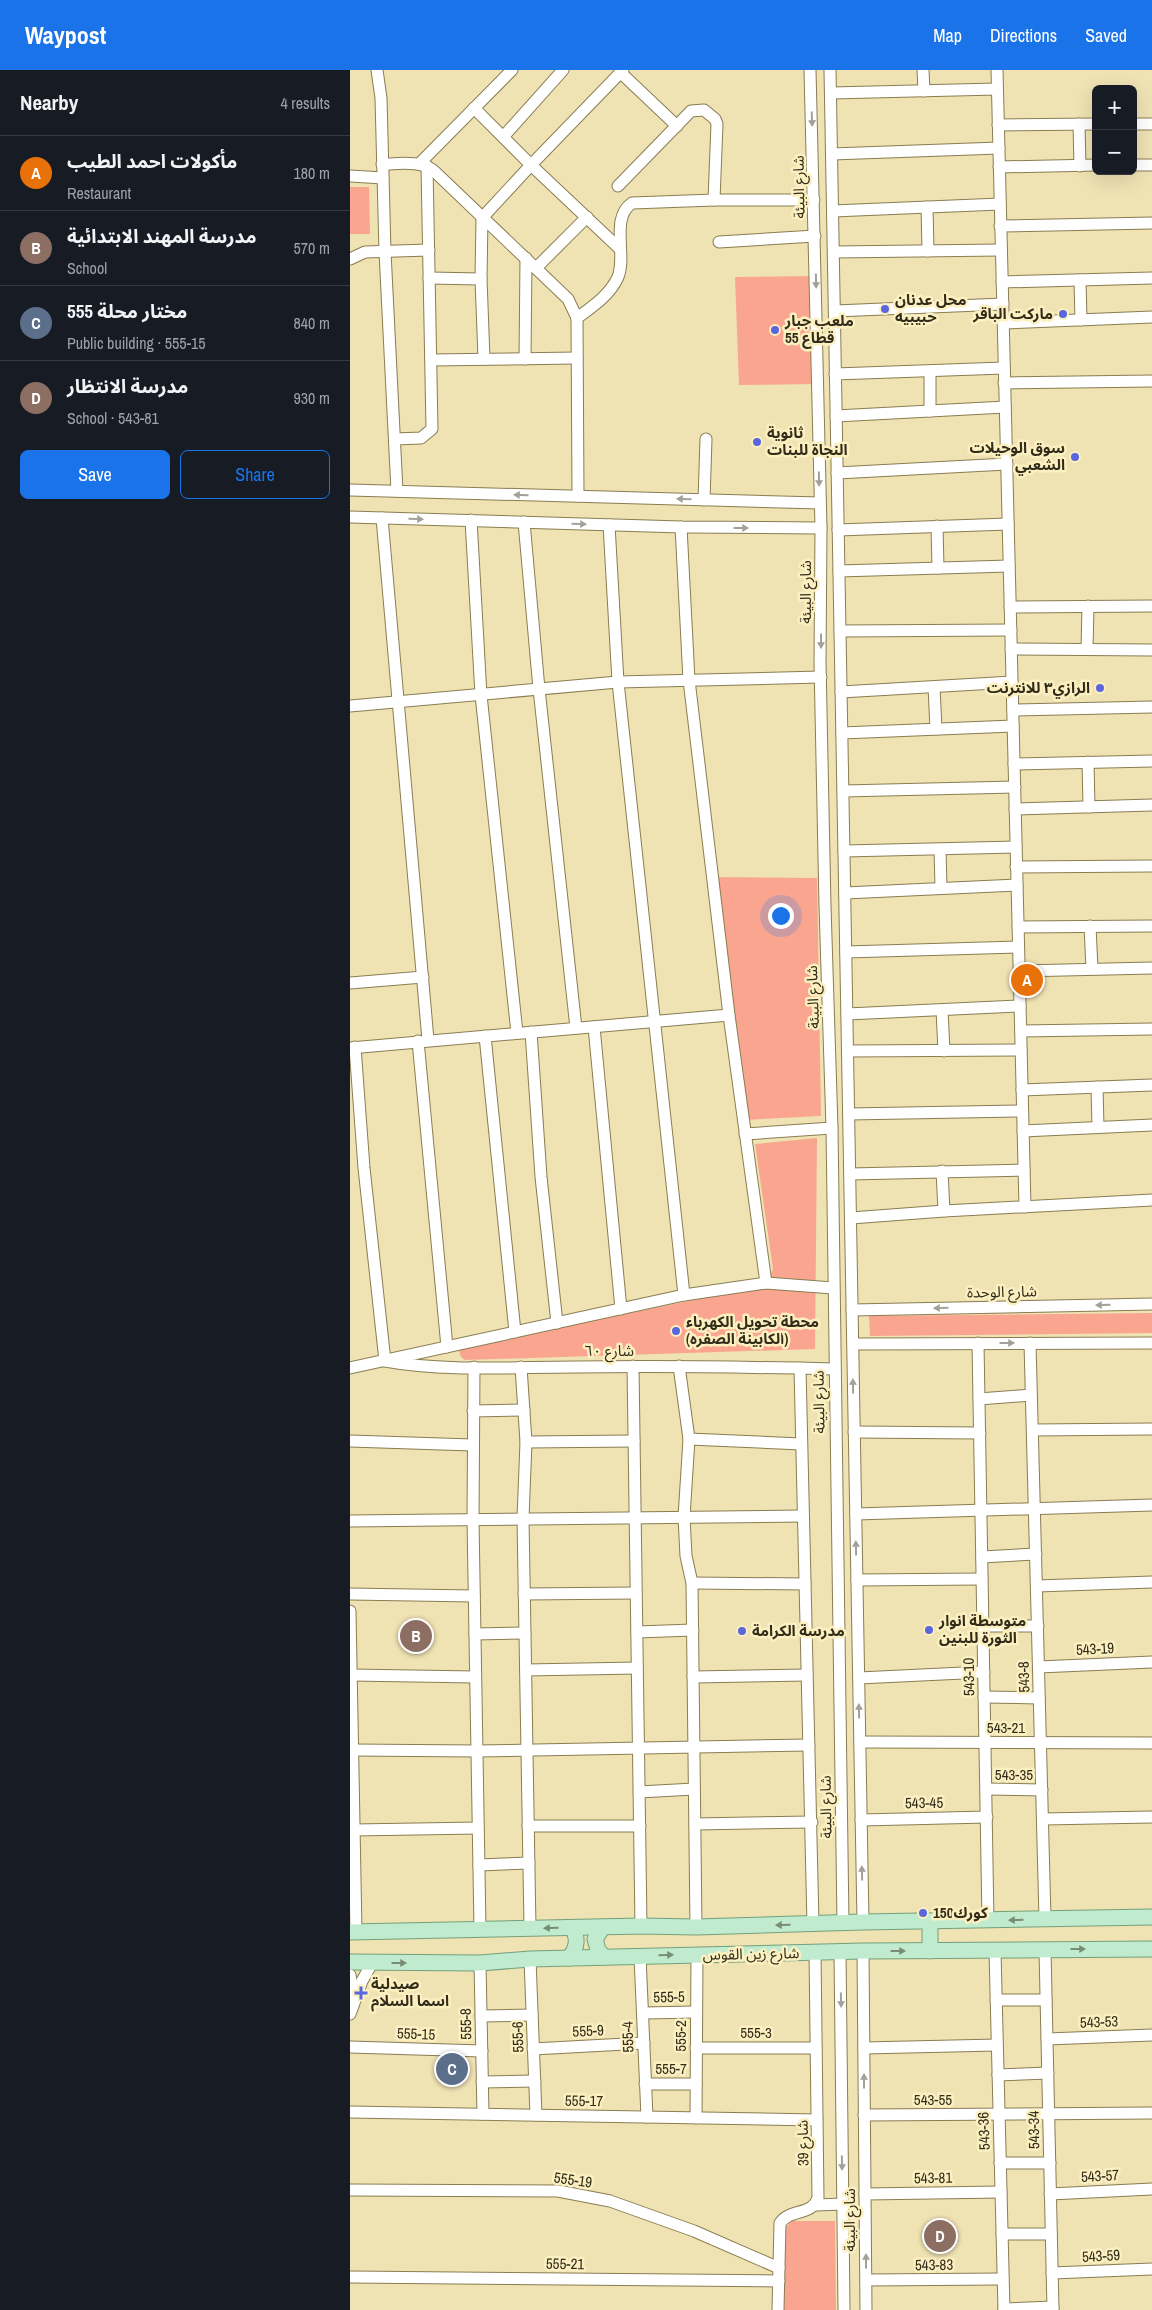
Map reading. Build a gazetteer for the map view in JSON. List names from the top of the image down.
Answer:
{
  "streets": {
    "main road": ["شارع زين القوس"],
    "street": [
      "شارع البيئة",
      "شارع الوحدة",
      "شارع ٦٠",
      "543-19",
      "543-10",
      "543-8",
      "543-21",
      "543-35",
      "543-45",
      "555-5",
      "543-53",
      "555-8",
      "555-9",
      "555-3",
      "555-15",
      "555-2",
      "555-6",
      "555-4",
      "555-7",
      "543-55",
      "555-17",
      "543-34",
      "543-36",
      "شارع 39",
      "543-57",
      "543-81",
      "555-19",
      "543-59",
      "555-21",
      "543-83"
    ]
  },
  "crossings": [
    ["شارع البيئة", "شارع ٦٠"],
    ["شارع البيئة", "شارع زين القوس"],
    ["شارع البيئة", "543-55"],
    ["شارع البيئة", "543-81"],
    ["شارع البيئة", "543-83"],
    ["543-19", "543-8"],
    ["543-10", "543-21"],
    ["543-10", "543-35"],
    ["543-10", "543-45"],
    ["543-10", "شارع زين القوس"],
    ["543-8", "543-21"],
    ["543-8", "543-35"],
    ["543-8", "شارع زين القوس"],
    ["شارع زين القوس", "555-8"],
    ["شارع زين القوس", "555-2"],
    ["شارع زين القوس", "555-6"],
    ["شارع زين القوس", "555-4"],
    ["شارع زين القوس", "543-34"],
    ["شارع زين القوس", "543-36"],
    ["شارع زين القوس", "شارع 39"],
    ["555-5", "555-2"],
    ["555-5", "555-4"],
    ["543-53", "543-34"],
    ["555-8", "555-15"],
    ["555-8", "555-17"],
    ["555-9", "555-6"],
    ["555-9", "555-4"],
    ["555-3", "555-2"],
    ["555-3", "شارع 39"],
    ["555-2", "555-7"],
    ["555-2", "555-17"],
    ["555-6", "555-17"],
    ["555-4", "555-7"],
    ["555-4", "555-17"],
    ["543-55", "543-34"],
    ["543-55", "543-36"],
    ["555-17", "شارع 39"],
    ["543-34", "543-57"],
    ["543-34", "543-59"],
    ["543-36", "543-81"],
    ["543-36", "543-83"]
  ],
  "places": {
    "other": [
      "محل عدنان حبيبيه",
      "ماركت الباقر",
      "ملعب جبار قطاع 55",
      "ثانوية النجاة للبنات",
      "سوق الوحيلات الشعبي",
      "الرازي٣ للانترنت",
      "محطة تحويل الكهرباء (الكابينة الصفره)",
      "متوسطة انوار الثورة للبنين",
      "مدرسة الكرامة",
      "كورك150"
    ],
    "health": ["صيدلية اسما السلام"]
  },
  "page": {
    "header": "Waypost",
    "nav": ["Map", "Directions", "Saved"],
    "heading": ["Nearby", "4 results"],
    "map_buttons": ["+", "−"],
    "list": [
      {
        "mark": "A",
        "name": "مأكولات احمد الطيب",
        "note": "Restaurant",
        "value": "180 m"
      },
      {
        "mark": "B",
        "name": "مدرسة المهند الابتدائية",
        "note": "School",
        "value": "570 m"
      },
      {
        "mark": "C",
        "name": "مختار محلة 555",
        "note": "Public building · 555-15",
        "value": "840 m"
      },
      {
        "mark": "D",
        "name": "مدرسة الانتظار",
        "note": "School · 543-81",
        "value": "930 m"
      }
    ],
    "buttons": ["Save", "Share"],
    "pins": [
      "A",
      "B",
      "C",
      "D"
    ]
  }
}
